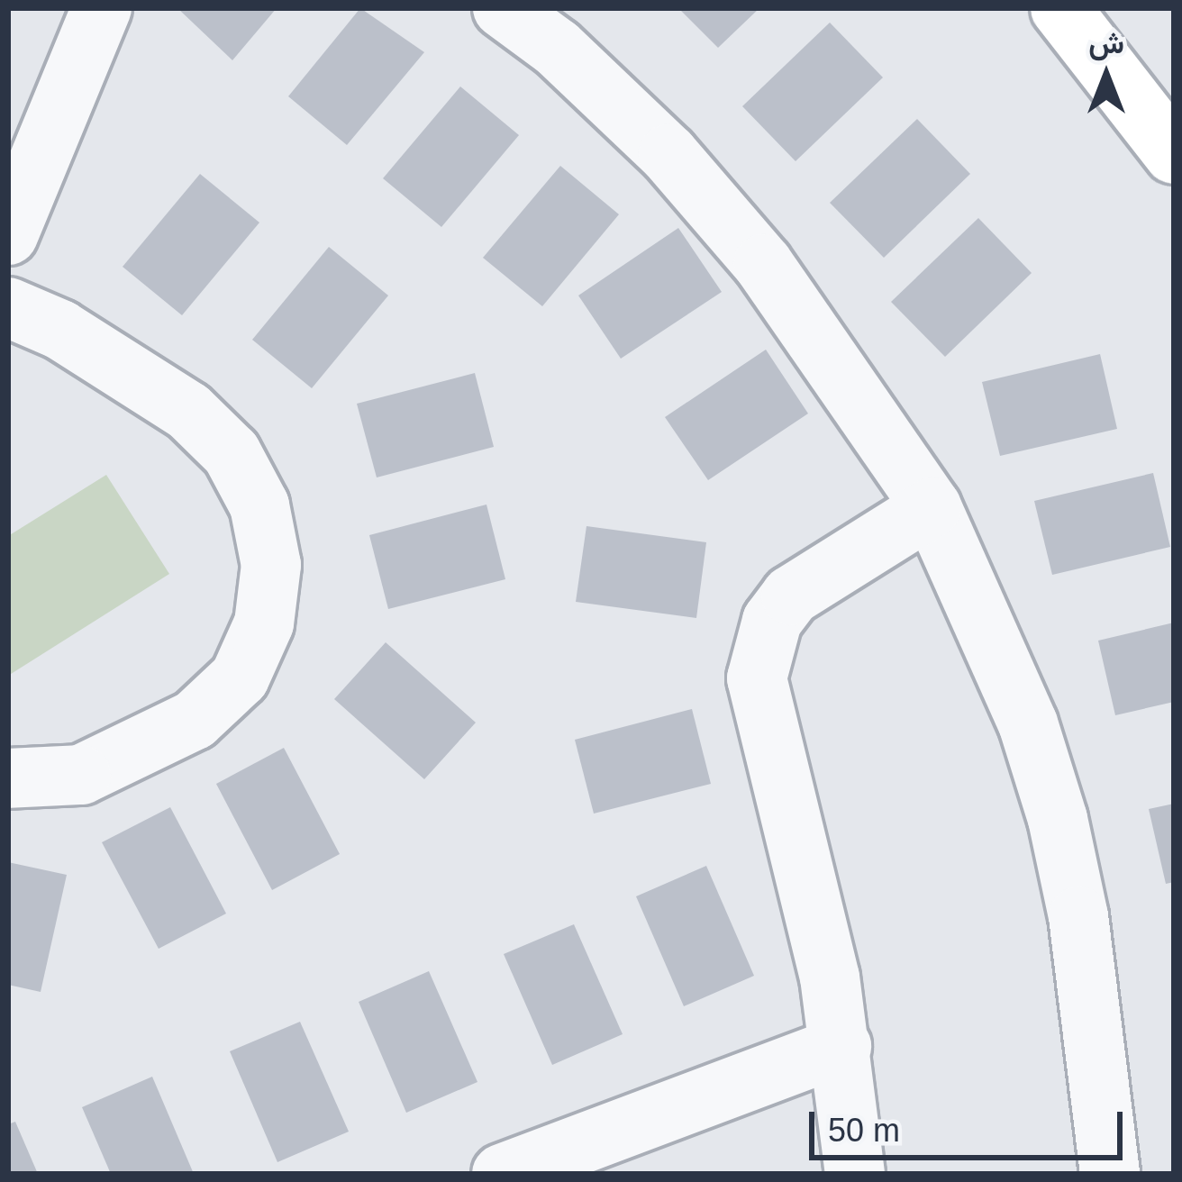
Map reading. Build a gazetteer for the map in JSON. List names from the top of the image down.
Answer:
{
  "scale_bar": "50 m",
  "north": "top"
}
